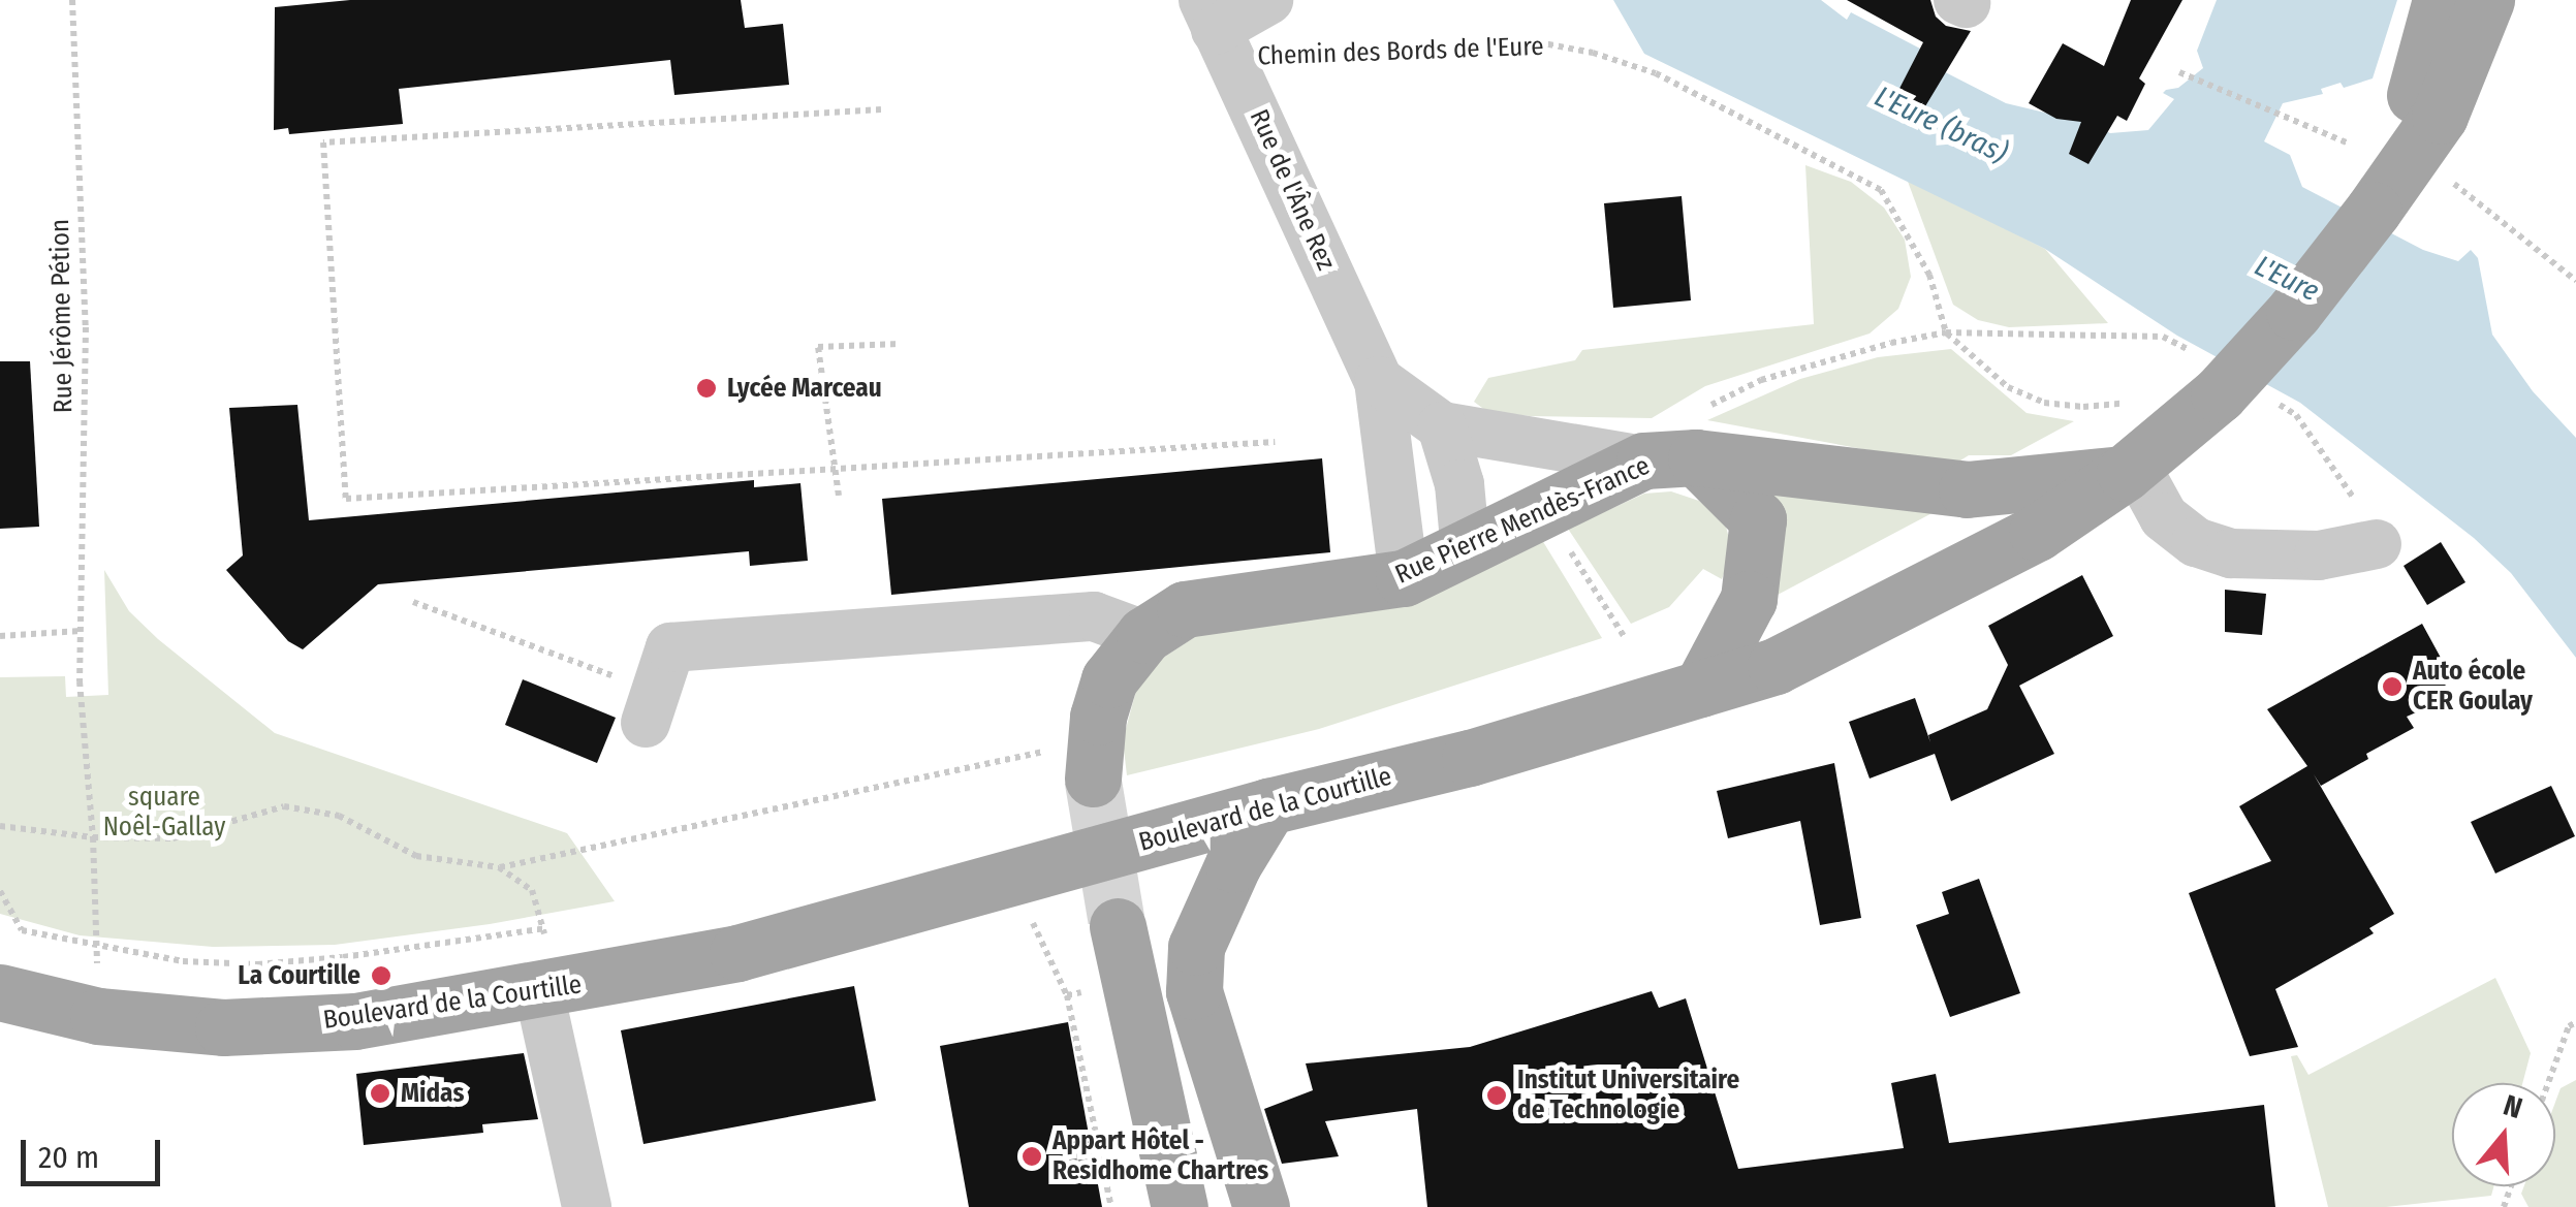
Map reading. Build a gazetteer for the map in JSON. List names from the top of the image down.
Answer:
{
  "streets": {
    "main road": ["Rue Pierre Mendès-France", "Boulevard de la Courtille"],
    "street": ["Rue de l'Âne Rez"],
    "path": ["Chemin des Bords de l'Eure", "Rue Jérôme Pétion"]
  },
  "crossings": [
    ["Chemin des Bords de l'Eure", "Rue de l'Âne Rez"],
    ["Rue de l'Âne Rez", "Rue Pierre Mendès-France"],
    ["Rue Jérôme Pétion", "Boulevard de la Courtille"]
  ],
  "water": ["L'Eure (bras)", "L'Eure"],
  "parks": ["square Noêl-Gallay"],
  "places": [
    "Lycée Marceau",
    "Auto école CER Goulay",
    "La Courtille",
    "Midas",
    "Institut Universitaire de Technologie",
    "Appart Hôtel - Residhome Chartres"
  ],
  "scale_bar": "20 m",
  "north": "top"
}
